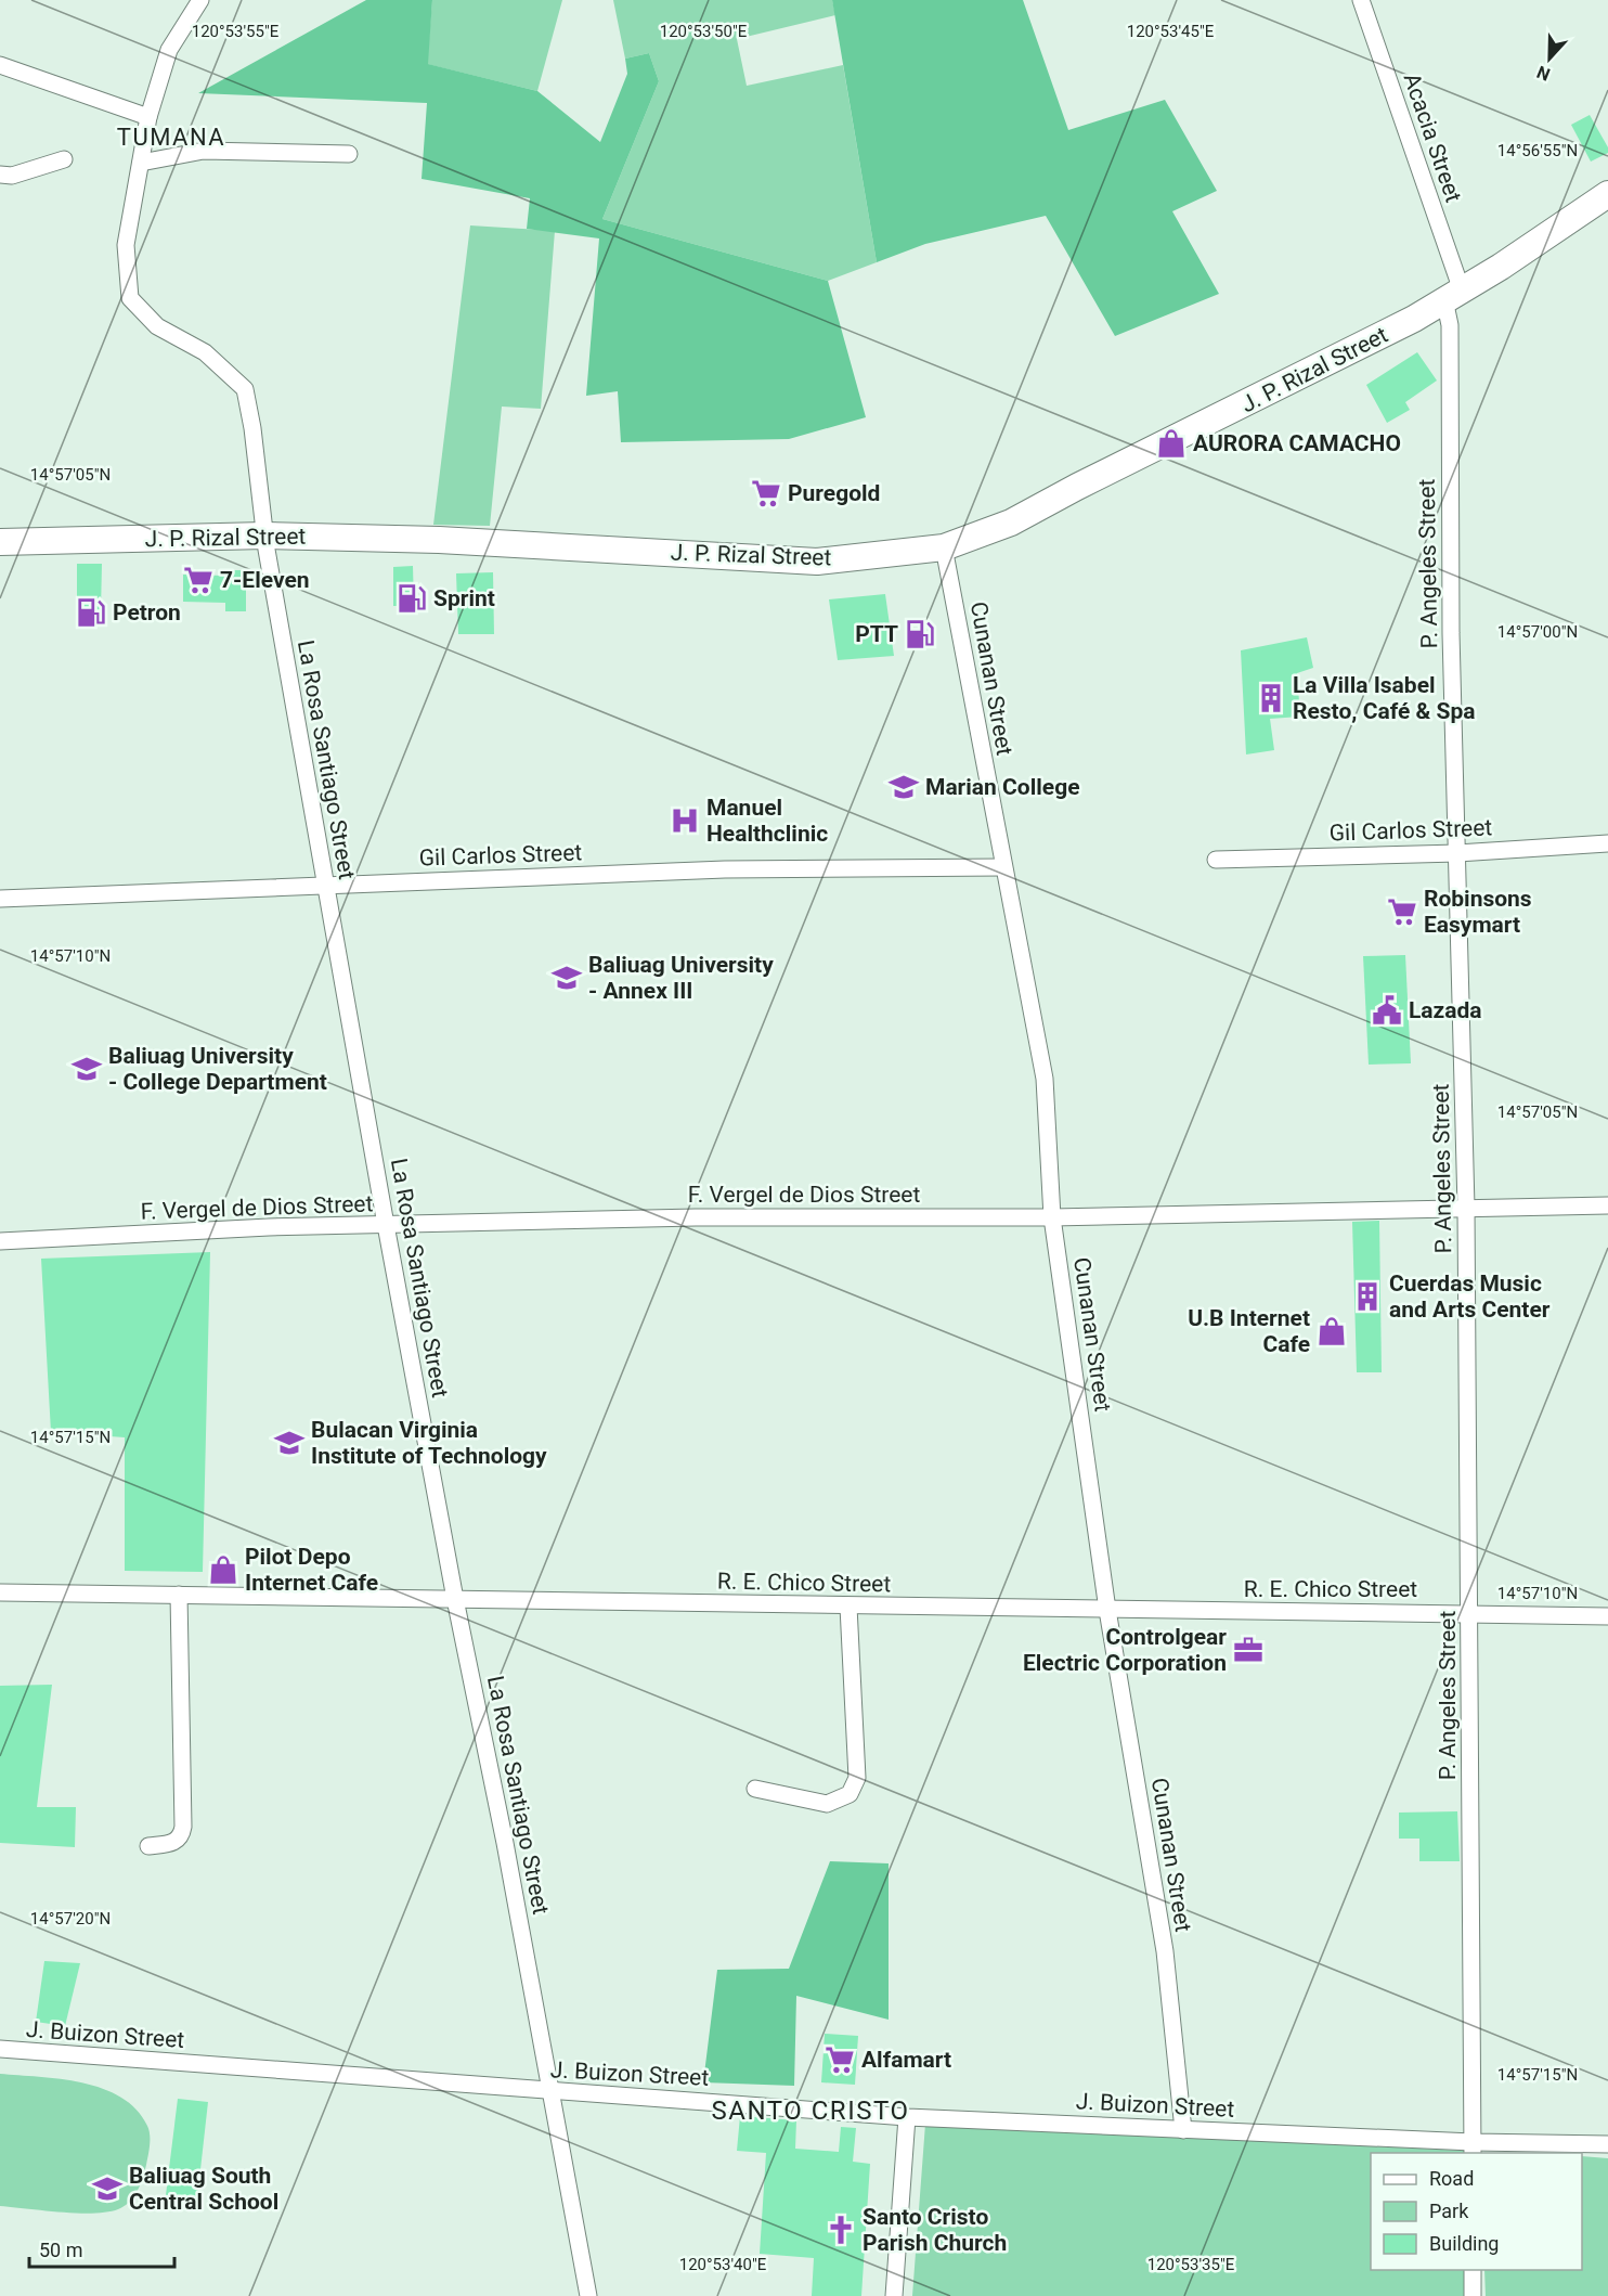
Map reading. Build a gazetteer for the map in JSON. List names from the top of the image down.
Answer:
{
  "streets": {
    "main road": ["J. P. Rizal Street"],
    "street": [
      "Acacia Street",
      "P. Angeles Street",
      "Cunanan Street",
      "La Rosa Santiago Street",
      "Gil Carlos Street",
      "F. Vergel de Dios Street",
      "R. E. Chico Street",
      "J. Buizon Street"
    ]
  },
  "crossings": [
    ["Acacia Street", "J. P. Rizal Street"],
    ["Acacia Street", "P. Angeles Street"],
    ["J. P. Rizal Street", "P. Angeles Street"],
    ["J. P. Rizal Street", "Cunanan Street"],
    ["J. P. Rizal Street", "La Rosa Santiago Street"],
    ["P. Angeles Street", "Gil Carlos Street"],
    ["P. Angeles Street", "F. Vergel de Dios Street"],
    ["P. Angeles Street", "R. E. Chico Street"],
    ["P. Angeles Street", "J. Buizon Street"],
    ["Cunanan Street", "Gil Carlos Street"],
    ["Cunanan Street", "F. Vergel de Dios Street"],
    ["Cunanan Street", "R. E. Chico Street"],
    ["Cunanan Street", "J. Buizon Street"],
    ["La Rosa Santiago Street", "Gil Carlos Street"],
    ["La Rosa Santiago Street", "F. Vergel de Dios Street"],
    ["La Rosa Santiago Street", "R. E. Chico Street"],
    ["La Rosa Santiago Street", "J. Buizon Street"]
  ],
  "districts": ["TUMANA", "SANTO CRISTO"],
  "places": {
    "shop": ["AURORA CAMACHO", "U.B Internet Cafe", "Pilot Depo Internet Cafe"],
    "supermarket": [
      "Puregold",
      "7-Eleven",
      "Robinsons Easymart",
      "Alfamart"
    ],
    "fuel station": ["Sprint", "Petron", "PTT"],
    "building": ["La Villa Isabel Resto, Café & Spa", "Cuerdas Music and Arts Center"],
    "school or university": [
      "Marian College",
      "Baliuag University - Annex III",
      "Baliuag University - College Department",
      "Bulacan Virginia Institute of Technology",
      "Baliuag South Central School"
    ],
    "hospital": ["Manuel Healthclinic"],
    "public building": ["Lazada"],
    "office": ["Controlgear Electric Corporation"],
    "church": ["Santo Cristo Parish Church"]
  },
  "legend": ["Road", "Park", "Building"],
  "scale_bar": "50 m",
  "north": "bottom",
  "coordinates": [
    "120°53'50\"E",
    "120°53'55\"E",
    "120°53'45\"E",
    "14°56'55\"N",
    "14°57'05\"N",
    "14°57'00\"N",
    "14°57'10\"N",
    "14°57'15\"N",
    "14°57'20\"N",
    "120°53'40\"E",
    "120°53'35\"E"
  ]
}
